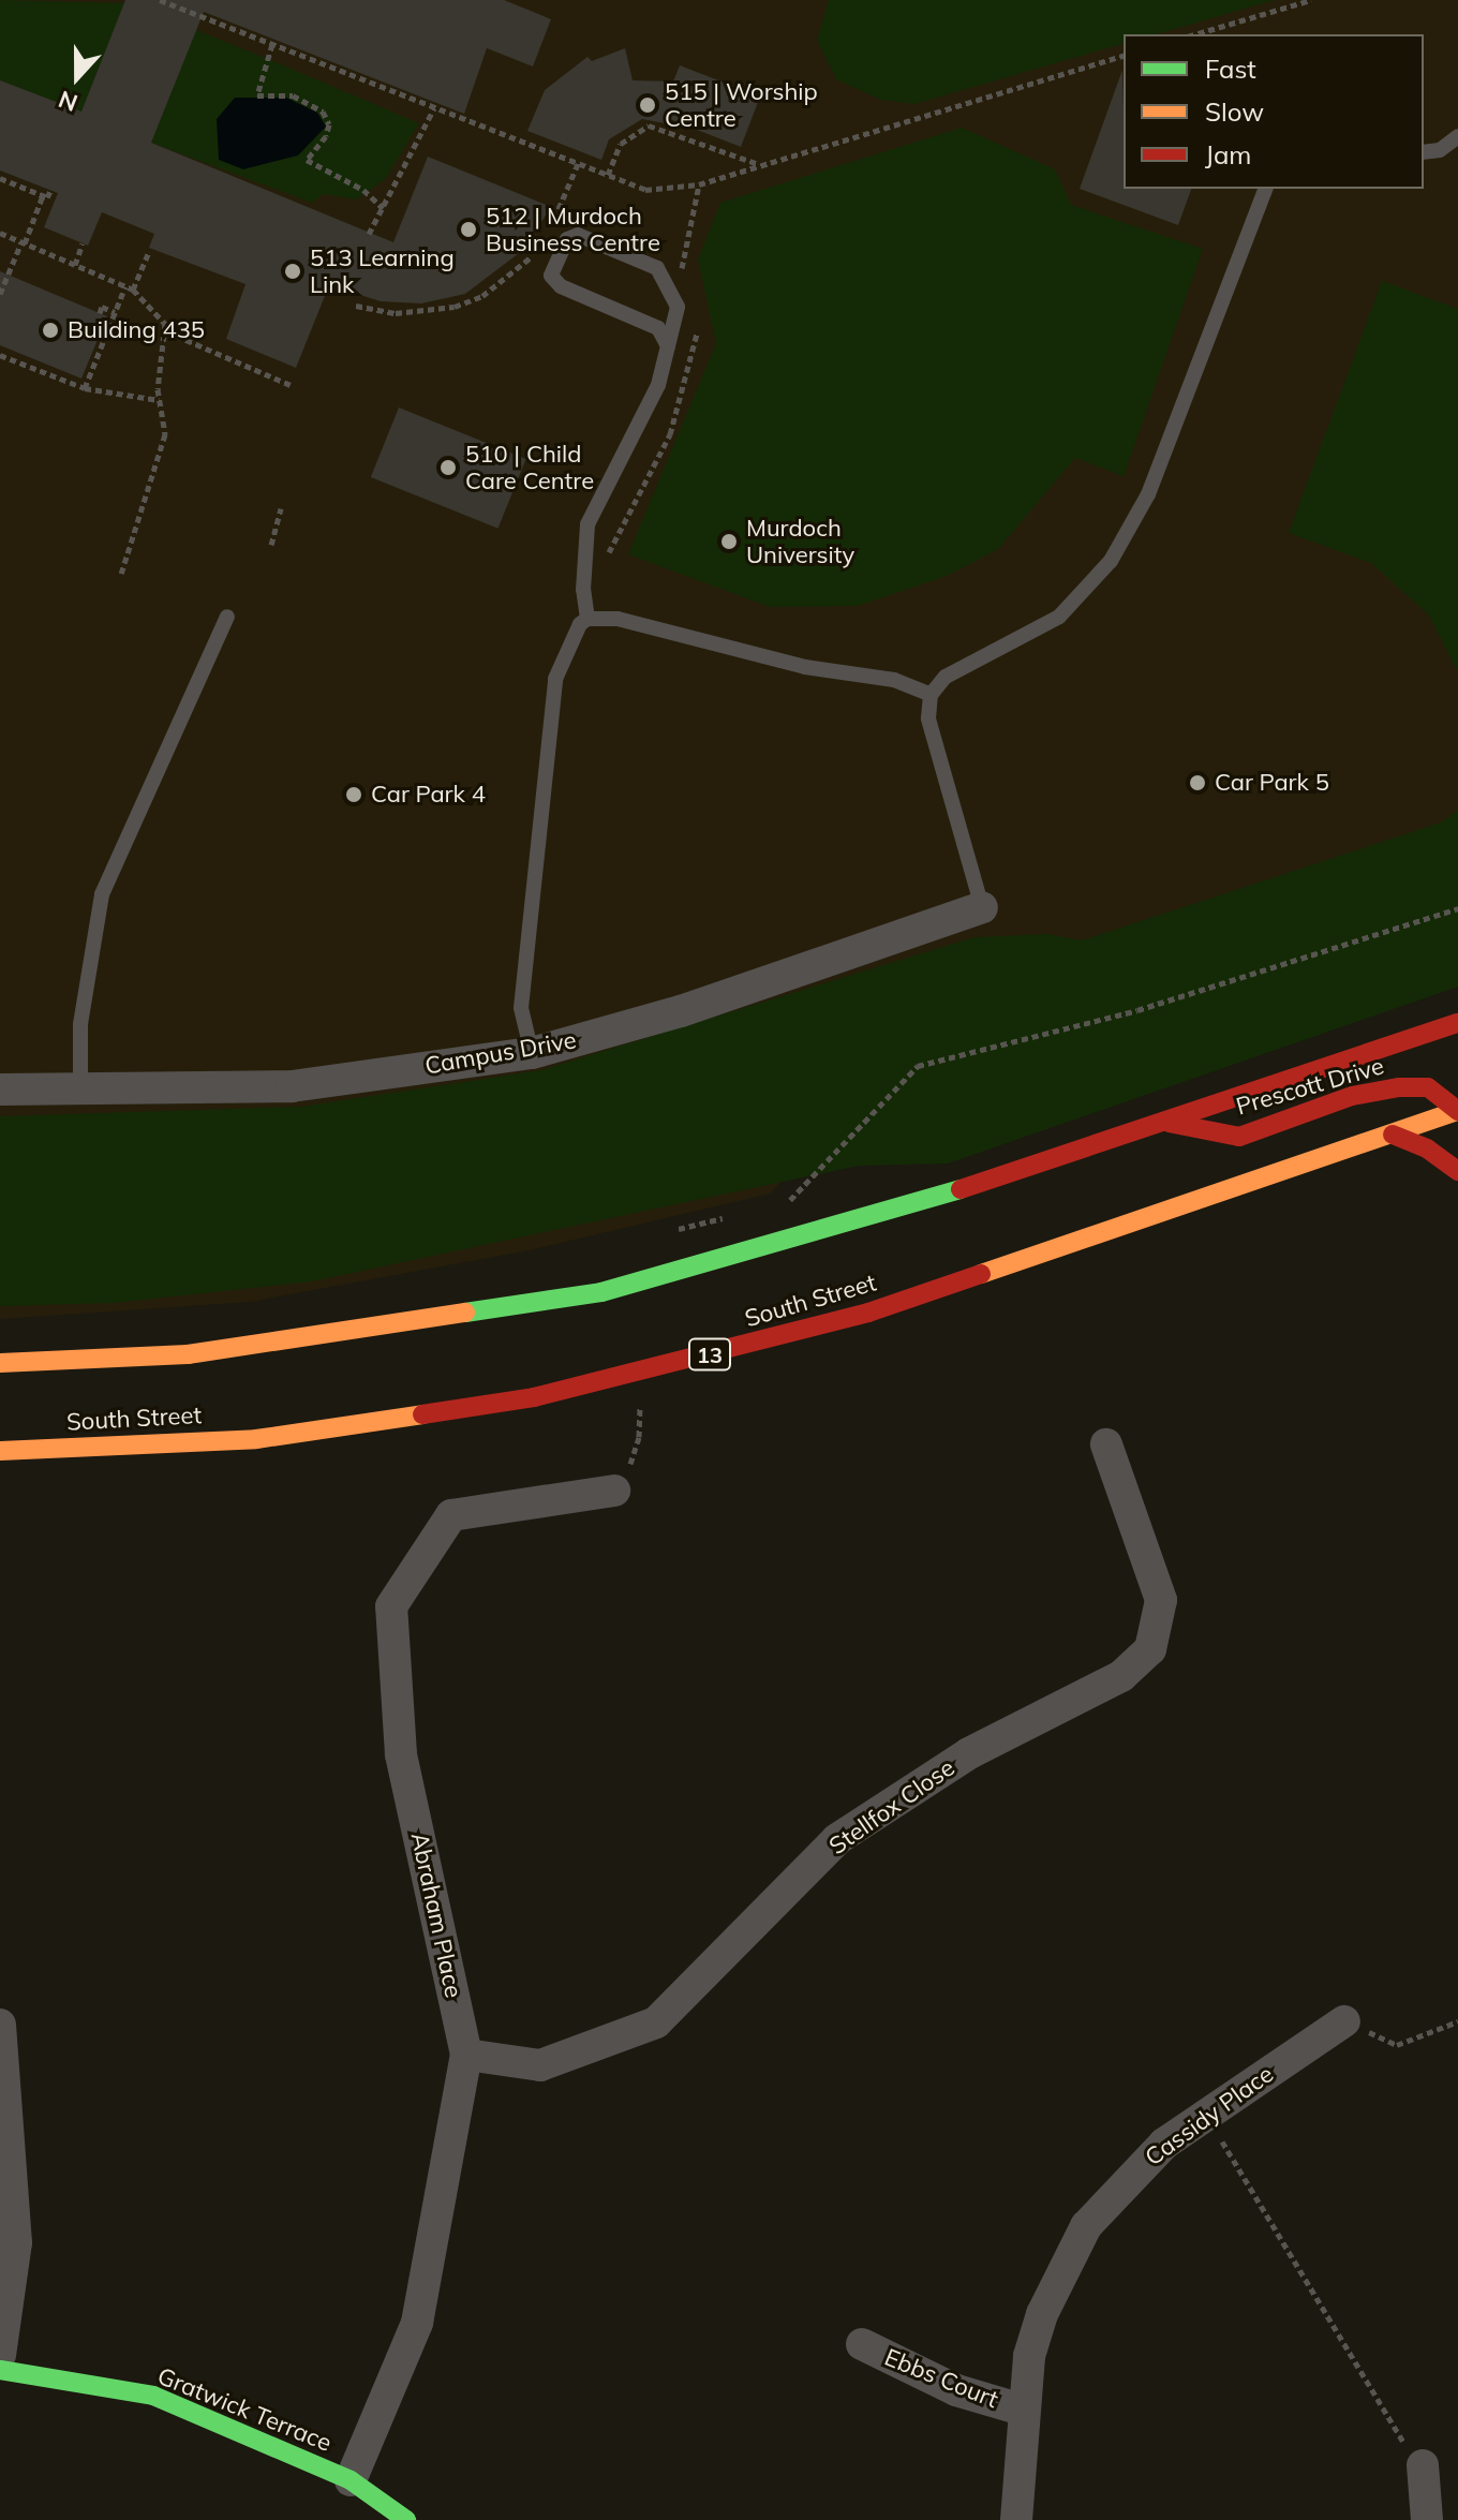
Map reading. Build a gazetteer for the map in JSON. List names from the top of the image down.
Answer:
{
  "streets": {
    "main road": [
      "Prescott Drive",
      "South Street",
      "13",
      "Gratwick Terrace"
    ],
    "street": [
      "Campus Drive",
      "Stellfox Close",
      "Abraham Place",
      "Cassidy Place",
      "Ebbs Court"
    ]
  },
  "crossings": [
    ["Prescott Drive", "South Street"],
    ["Stellfox Close", "Abraham Place"],
    ["Abraham Place", "Gratwick Terrace"],
    ["Cassidy Place", "Ebbs Court"]
  ],
  "places": [
    "515 | Worship Centre",
    "512 | Murdoch Business Centre",
    "513 Learning Link",
    "Building 435",
    "510 | Child Care Centre",
    "Murdoch University",
    "Car Park 5",
    "Car Park 4"
  ],
  "legend": ["Fast", "Slow", "Jam"],
  "north": "bottom"
}
